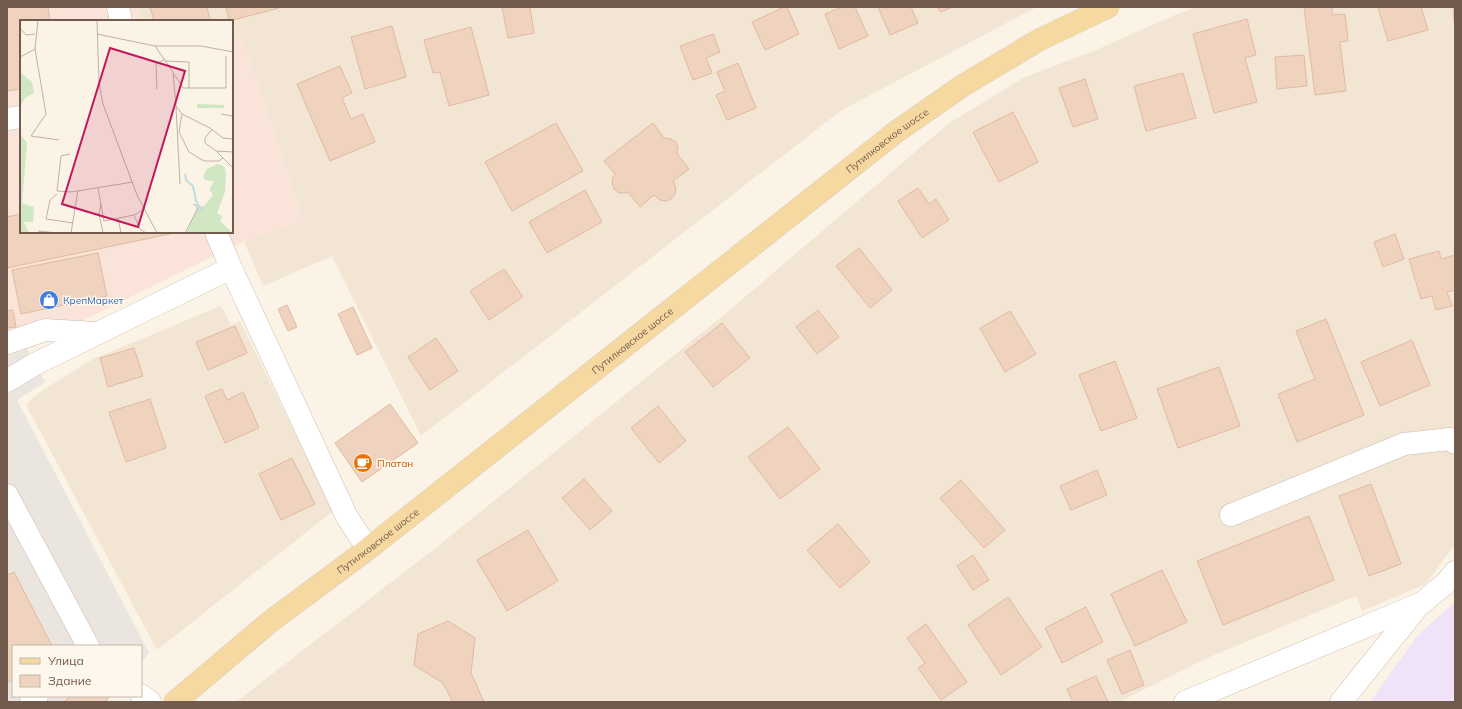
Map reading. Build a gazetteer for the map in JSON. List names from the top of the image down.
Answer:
{
  "streets": {
    "main road": ["Путилковское шоссе"]
  },
  "places": {
    "shop": ["КрепМаркет"],
    "cafe": ["Платан"]
  },
  "legend": ["Улица", "Здание"]
}
